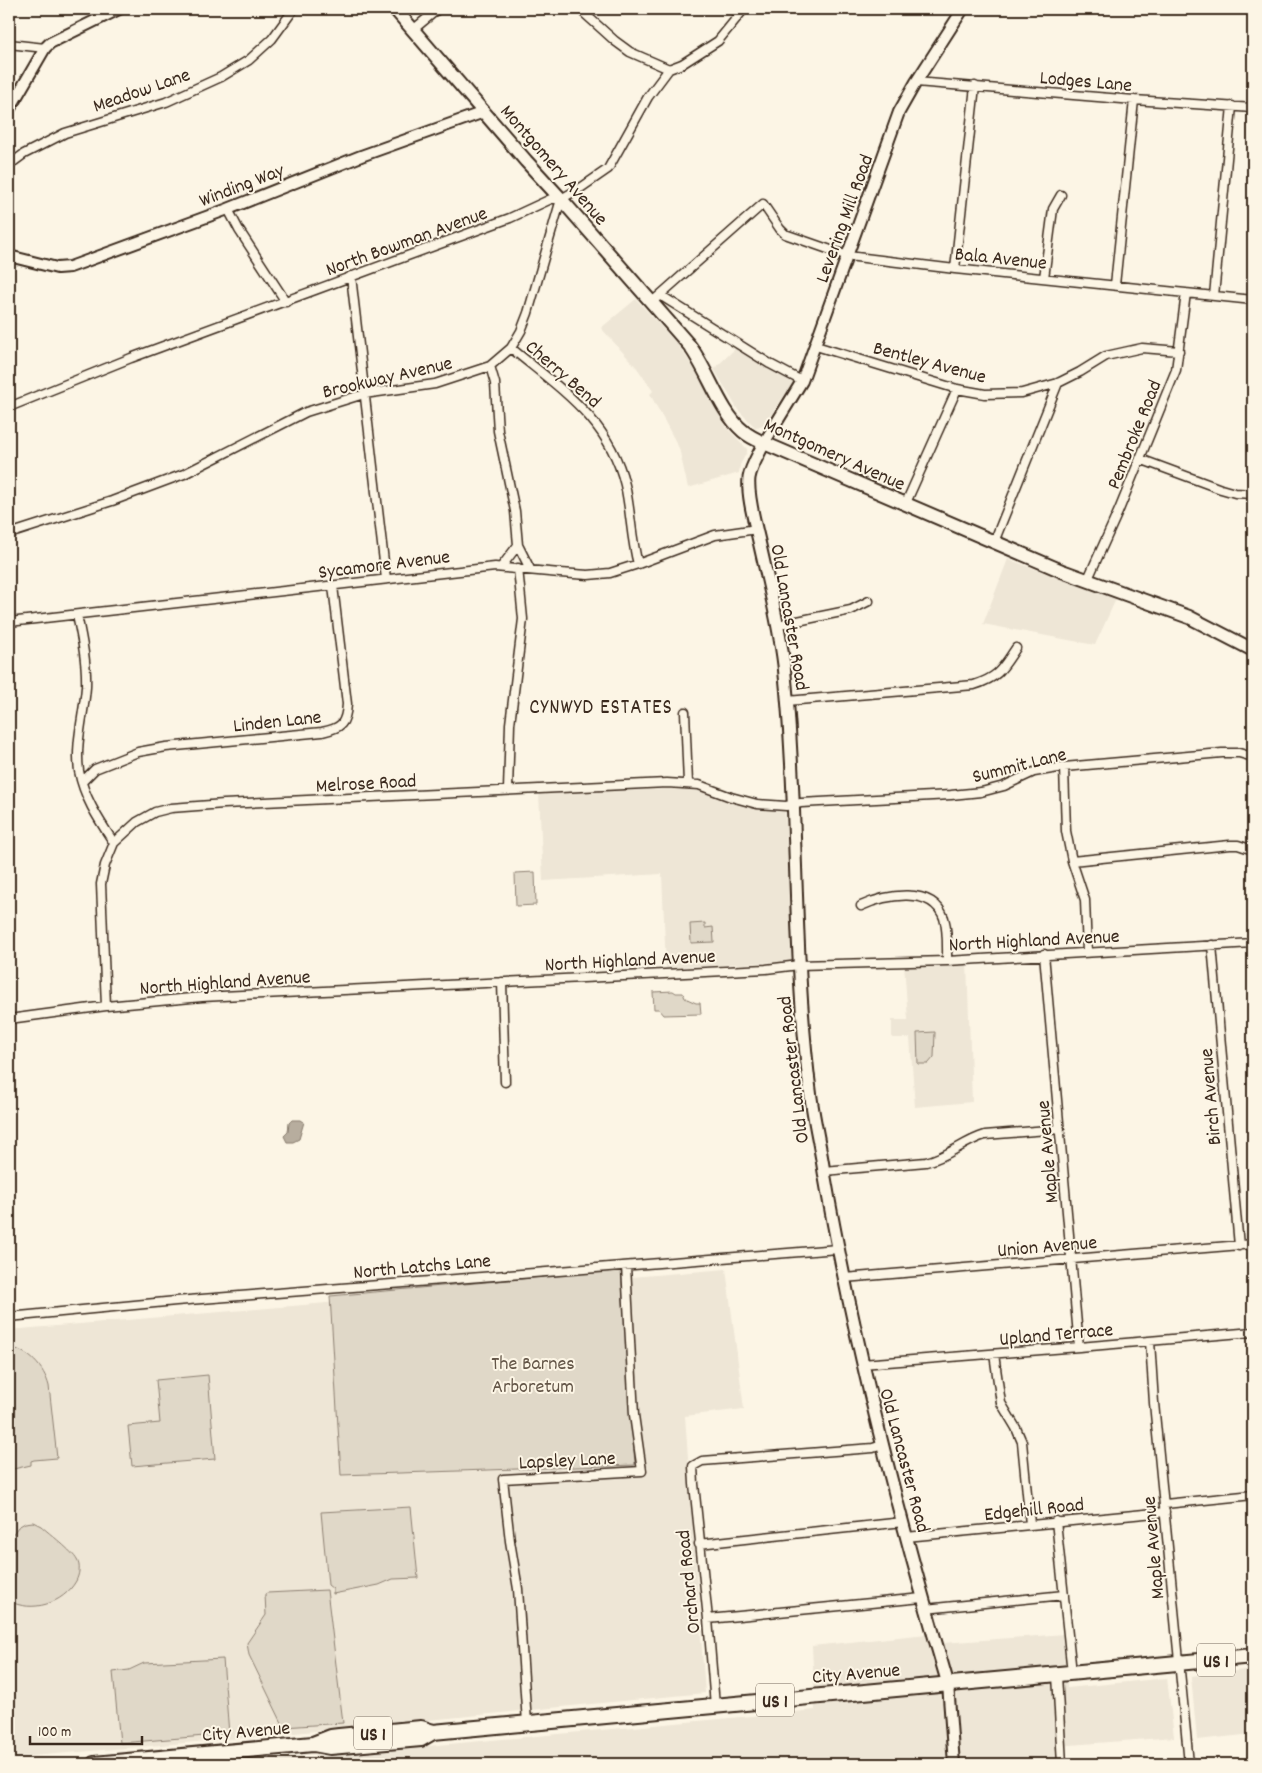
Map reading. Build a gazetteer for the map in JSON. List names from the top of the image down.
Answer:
{
  "streets": {
    "highway": ["US 1", "City Avenue"],
    "main road": ["Montgomery Avenue", "Old Lancaster Road"],
    "street": [
      "Lodges Lane",
      "Meadow Lane",
      "Winding Way",
      "Levering Mill Road",
      "North Bowman Avenue",
      "Bala Avenue",
      "Bentley Avenue",
      "Cherry Bend",
      "Brookway Avenue",
      "Pembroke Road",
      "Sycamore Avenue",
      "Linden Lane",
      "Summit Lane",
      "Melrose Road",
      "North Highland Avenue",
      "Birch Avenue",
      "Maple Avenue",
      "Union Avenue",
      "North Latchs Lane",
      "Upland Terrace",
      "Lapsley Lane",
      "Edgehill Road",
      "Orchard Road"
    ]
  },
  "crossings": [
    ["Lodges Lane", "Levering Mill Road"],
    ["Montgomery Avenue", "Winding Way"],
    ["Montgomery Avenue", "Levering Mill Road"],
    ["Montgomery Avenue", "North Bowman Avenue"],
    ["Montgomery Avenue", "Bala Avenue"],
    ["Montgomery Avenue", "Brookway Avenue"],
    ["Montgomery Avenue", "Pembroke Road"],
    ["Montgomery Avenue", "Old Lancaster Road"],
    ["Levering Mill Road", "Bala Avenue"],
    ["Levering Mill Road", "Bentley Avenue"],
    ["Levering Mill Road", "Old Lancaster Road"],
    ["North Bowman Avenue", "Brookway Avenue"],
    ["Bala Avenue", "Pembroke Road"],
    ["Bentley Avenue", "Pembroke Road"],
    ["Cherry Bend", "Brookway Avenue"],
    ["Cherry Bend", "Sycamore Avenue"],
    ["Sycamore Avenue", "Old Lancaster Road"],
    ["Sycamore Avenue", "Linden Lane"],
    ["Old Lancaster Road", "Summit Lane"],
    ["Old Lancaster Road", "Melrose Road"],
    ["Old Lancaster Road", "North Highland Avenue"],
    ["Old Lancaster Road", "Union Avenue"],
    ["Old Lancaster Road", "North Latchs Lane"],
    ["Old Lancaster Road", "Upland Terrace"],
    ["Old Lancaster Road", "Edgehill Road"],
    ["Old Lancaster Road", "Orchard Road"],
    ["Old Lancaster Road", "City Avenue"],
    ["Summit Lane", "Melrose Road"],
    ["Melrose Road", "North Highland Avenue"],
    ["North Highland Avenue", "Birch Avenue"],
    ["North Highland Avenue", "Maple Avenue"],
    ["Birch Avenue", "Union Avenue"],
    ["Maple Avenue", "Union Avenue"],
    ["Maple Avenue", "Upland Terrace"],
    ["Maple Avenue", "Edgehill Road"],
    ["Maple Avenue", "City Avenue"],
    ["North Latchs Lane", "Lapsley Lane"],
    ["Lapsley Lane", "City Avenue"],
    ["Orchard Road", "City Avenue"]
  ],
  "districts": ["CYNWYD ESTATES"],
  "parks": ["The Barnes Arboretum"],
  "scale_bar": "100 m"
}
